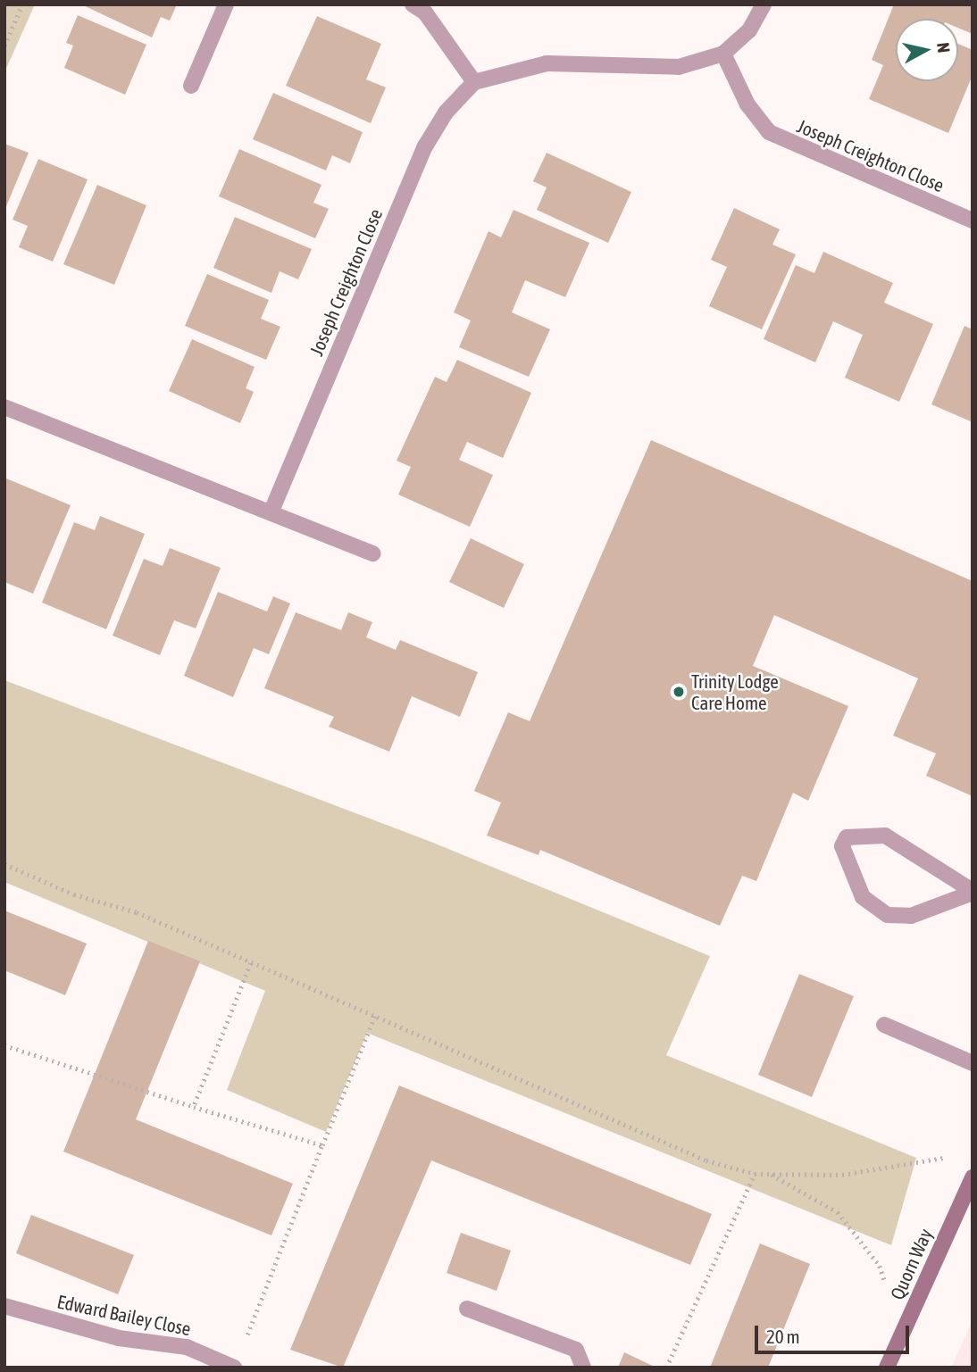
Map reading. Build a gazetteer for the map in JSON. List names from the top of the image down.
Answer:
{
  "streets": {
    "street": ["Joseph Creighton Close", "Quorn Way", "Edward Bailey Close"]
  },
  "places": ["Trinity Lodge Care Home"],
  "scale_bar": "20 m",
  "north": "right"
}
